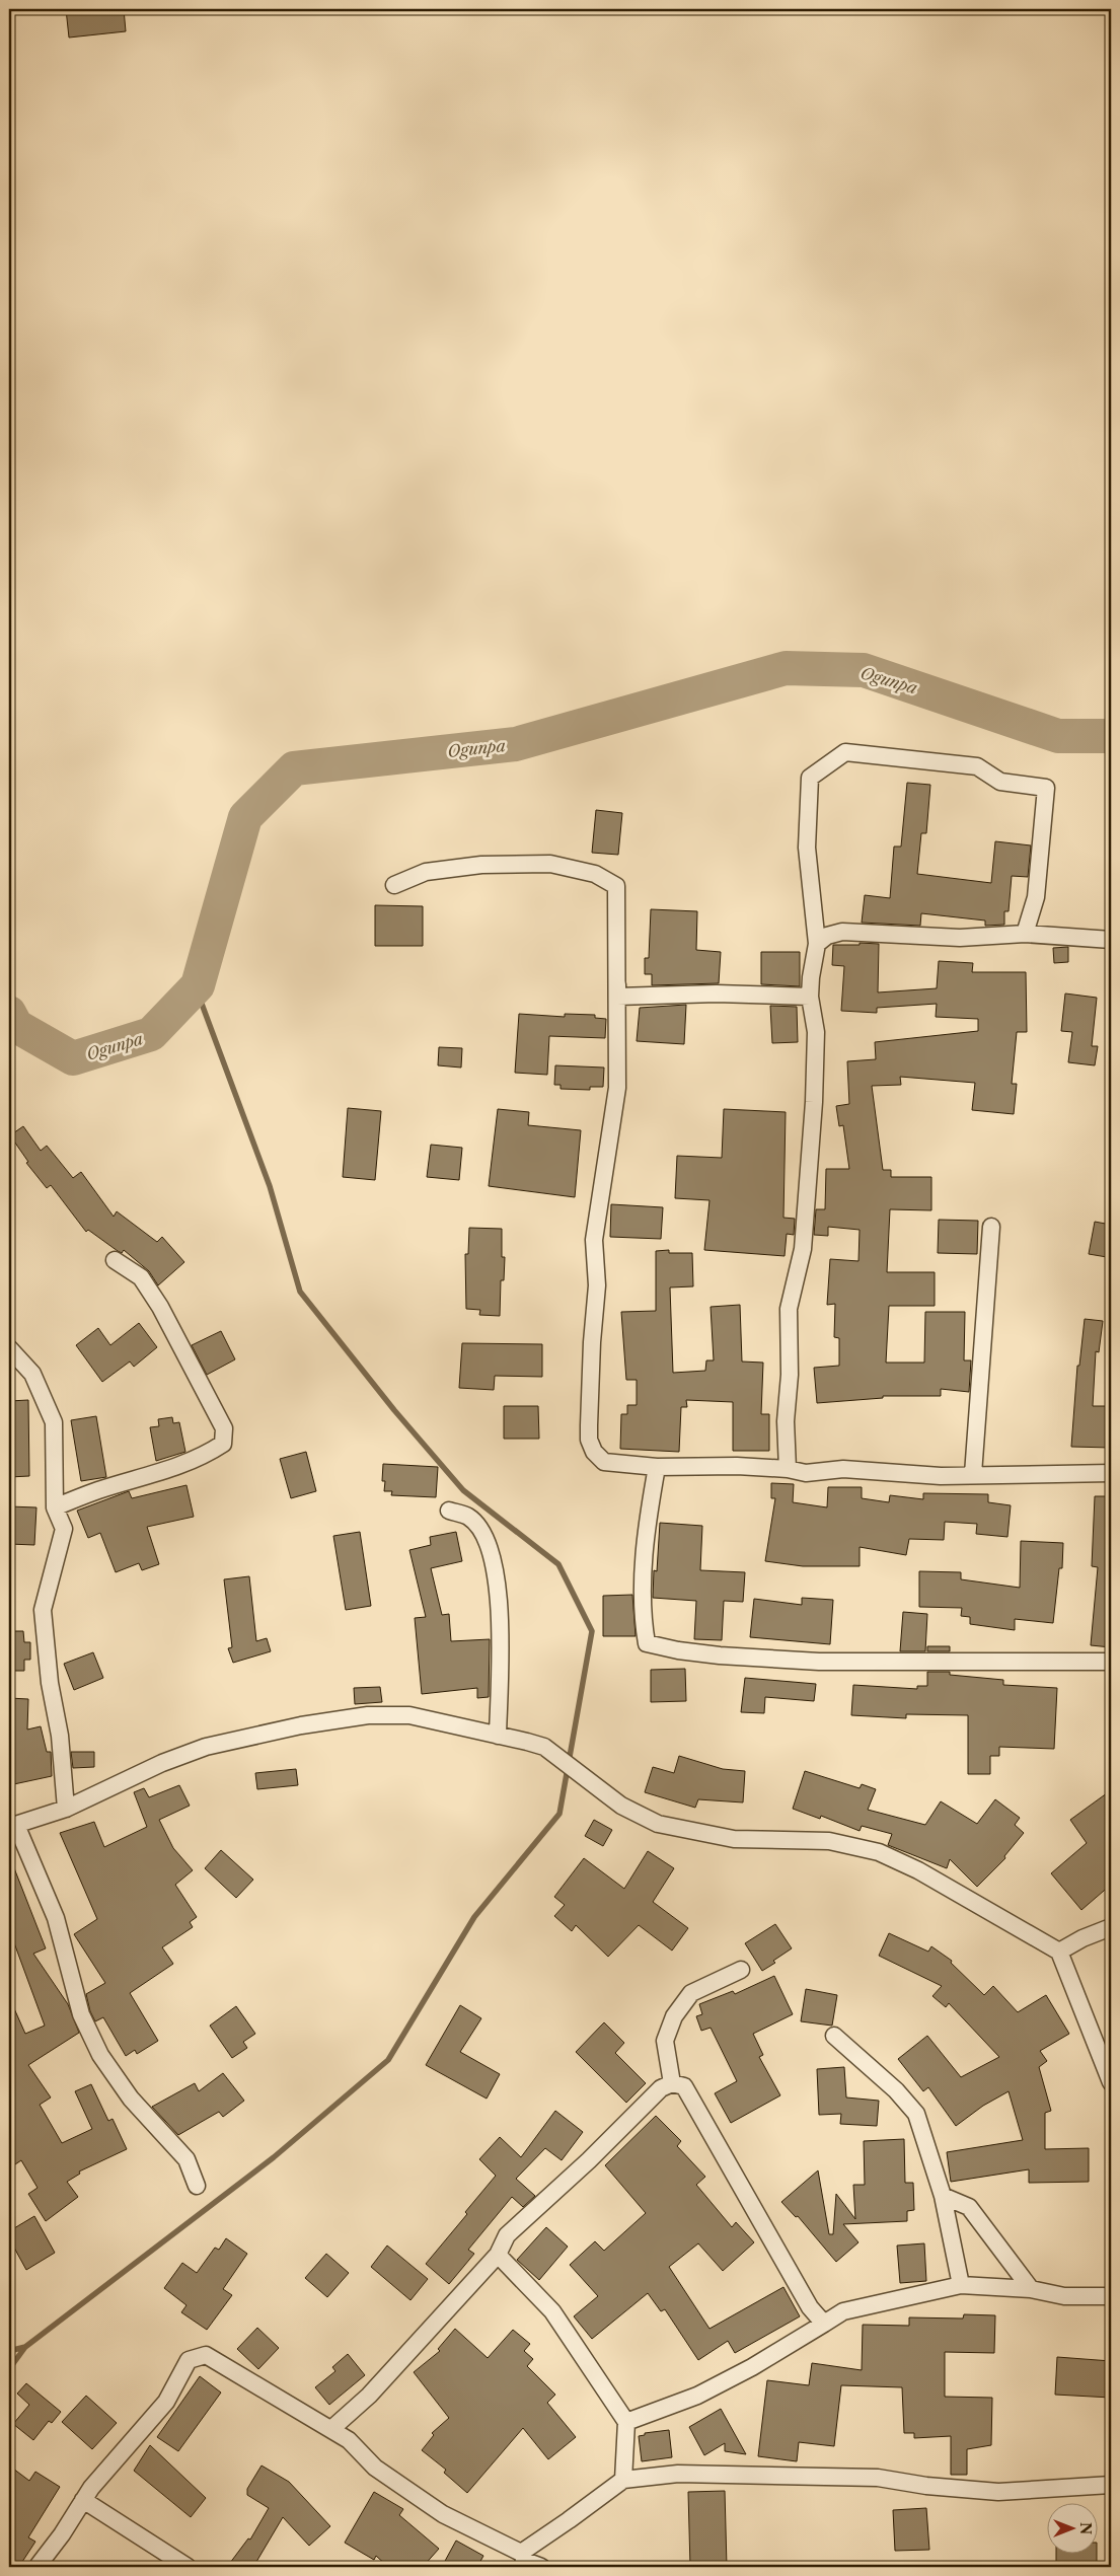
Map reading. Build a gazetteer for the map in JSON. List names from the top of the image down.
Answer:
{
  "water": ["Ogunpa"],
  "north": "right"
}
